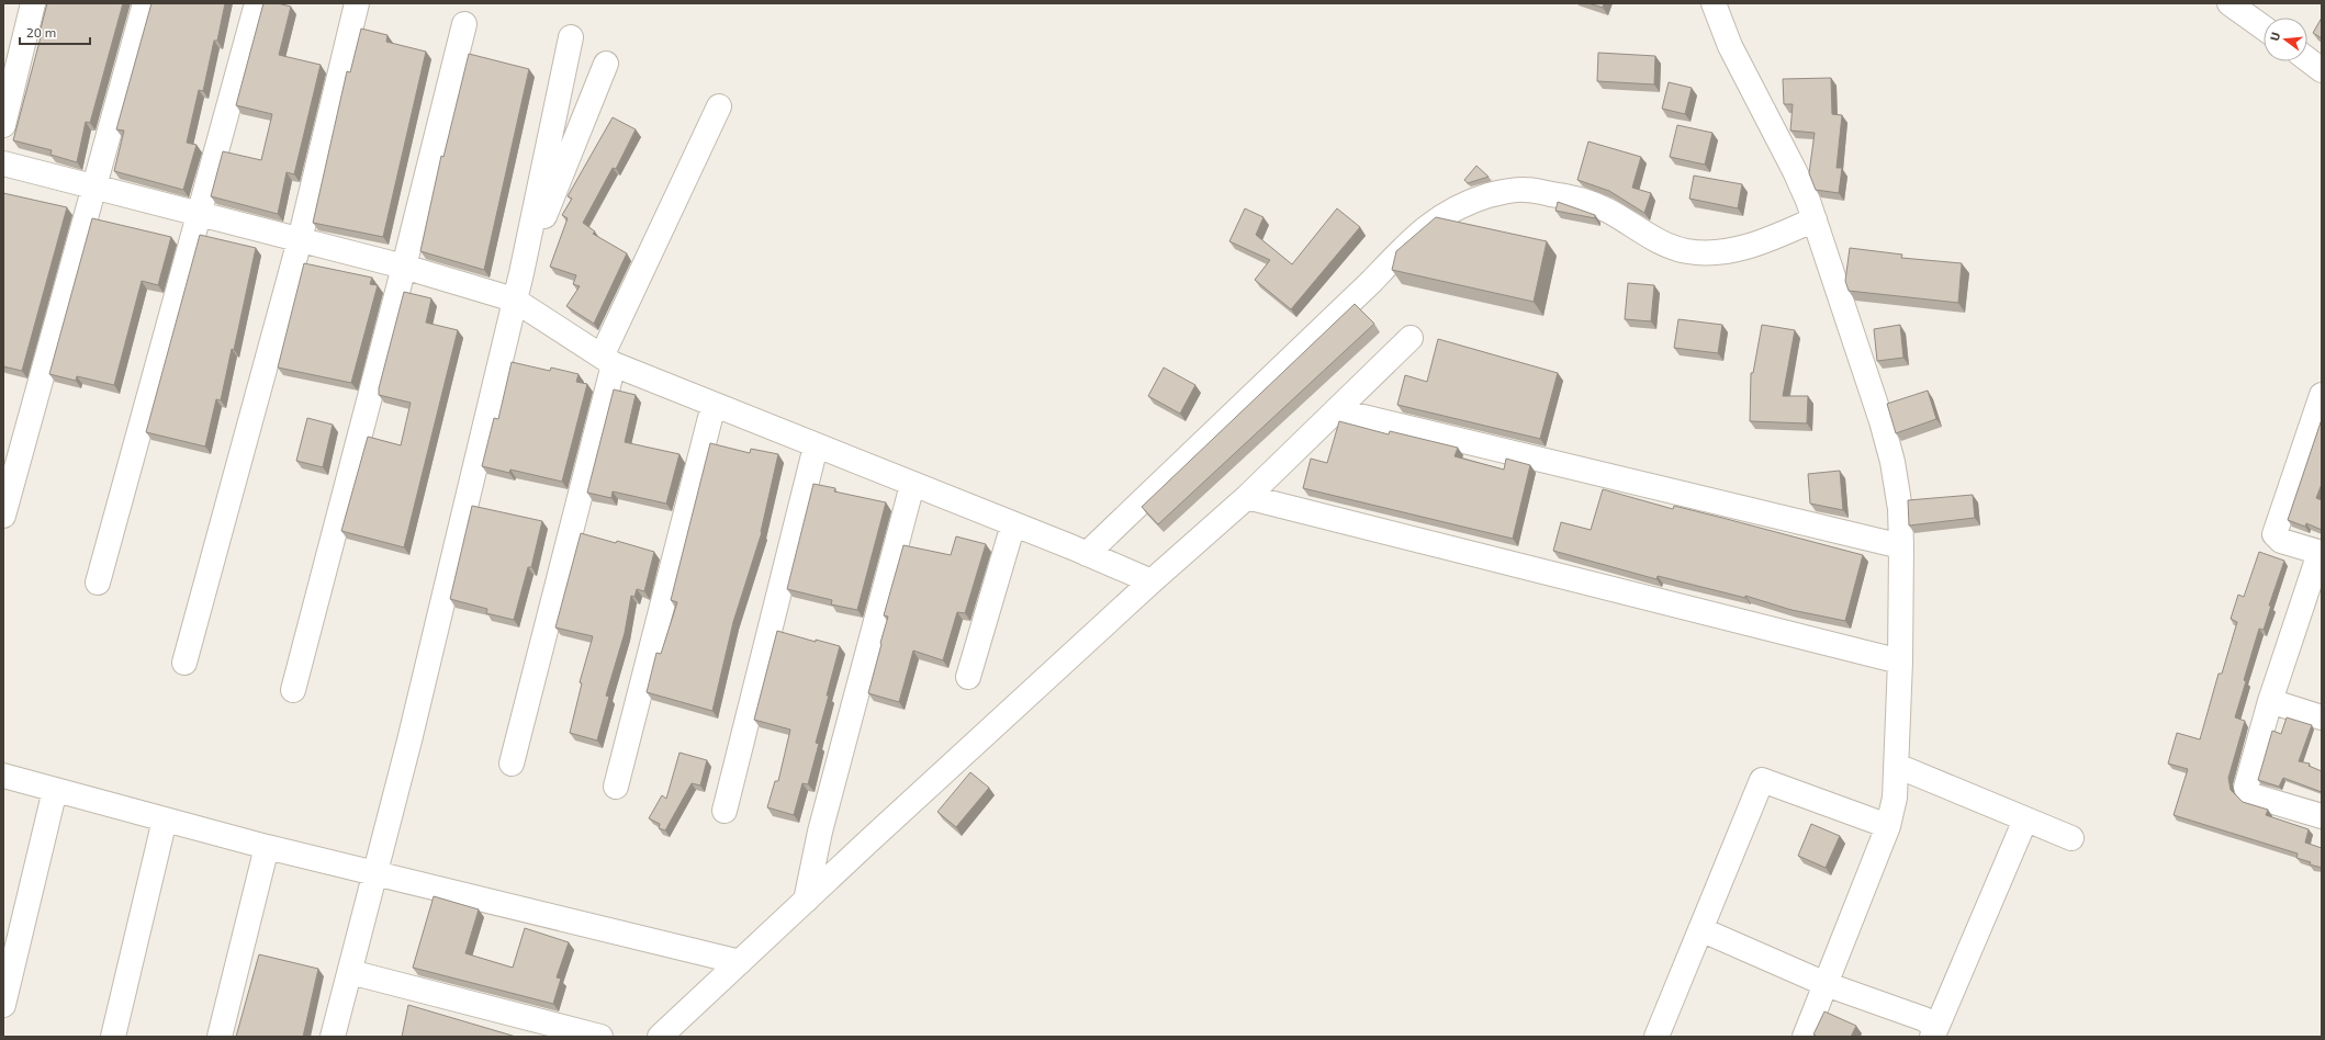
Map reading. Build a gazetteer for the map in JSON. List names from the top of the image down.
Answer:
{
  "scale_bar": "20 m",
  "north": "left"
}
